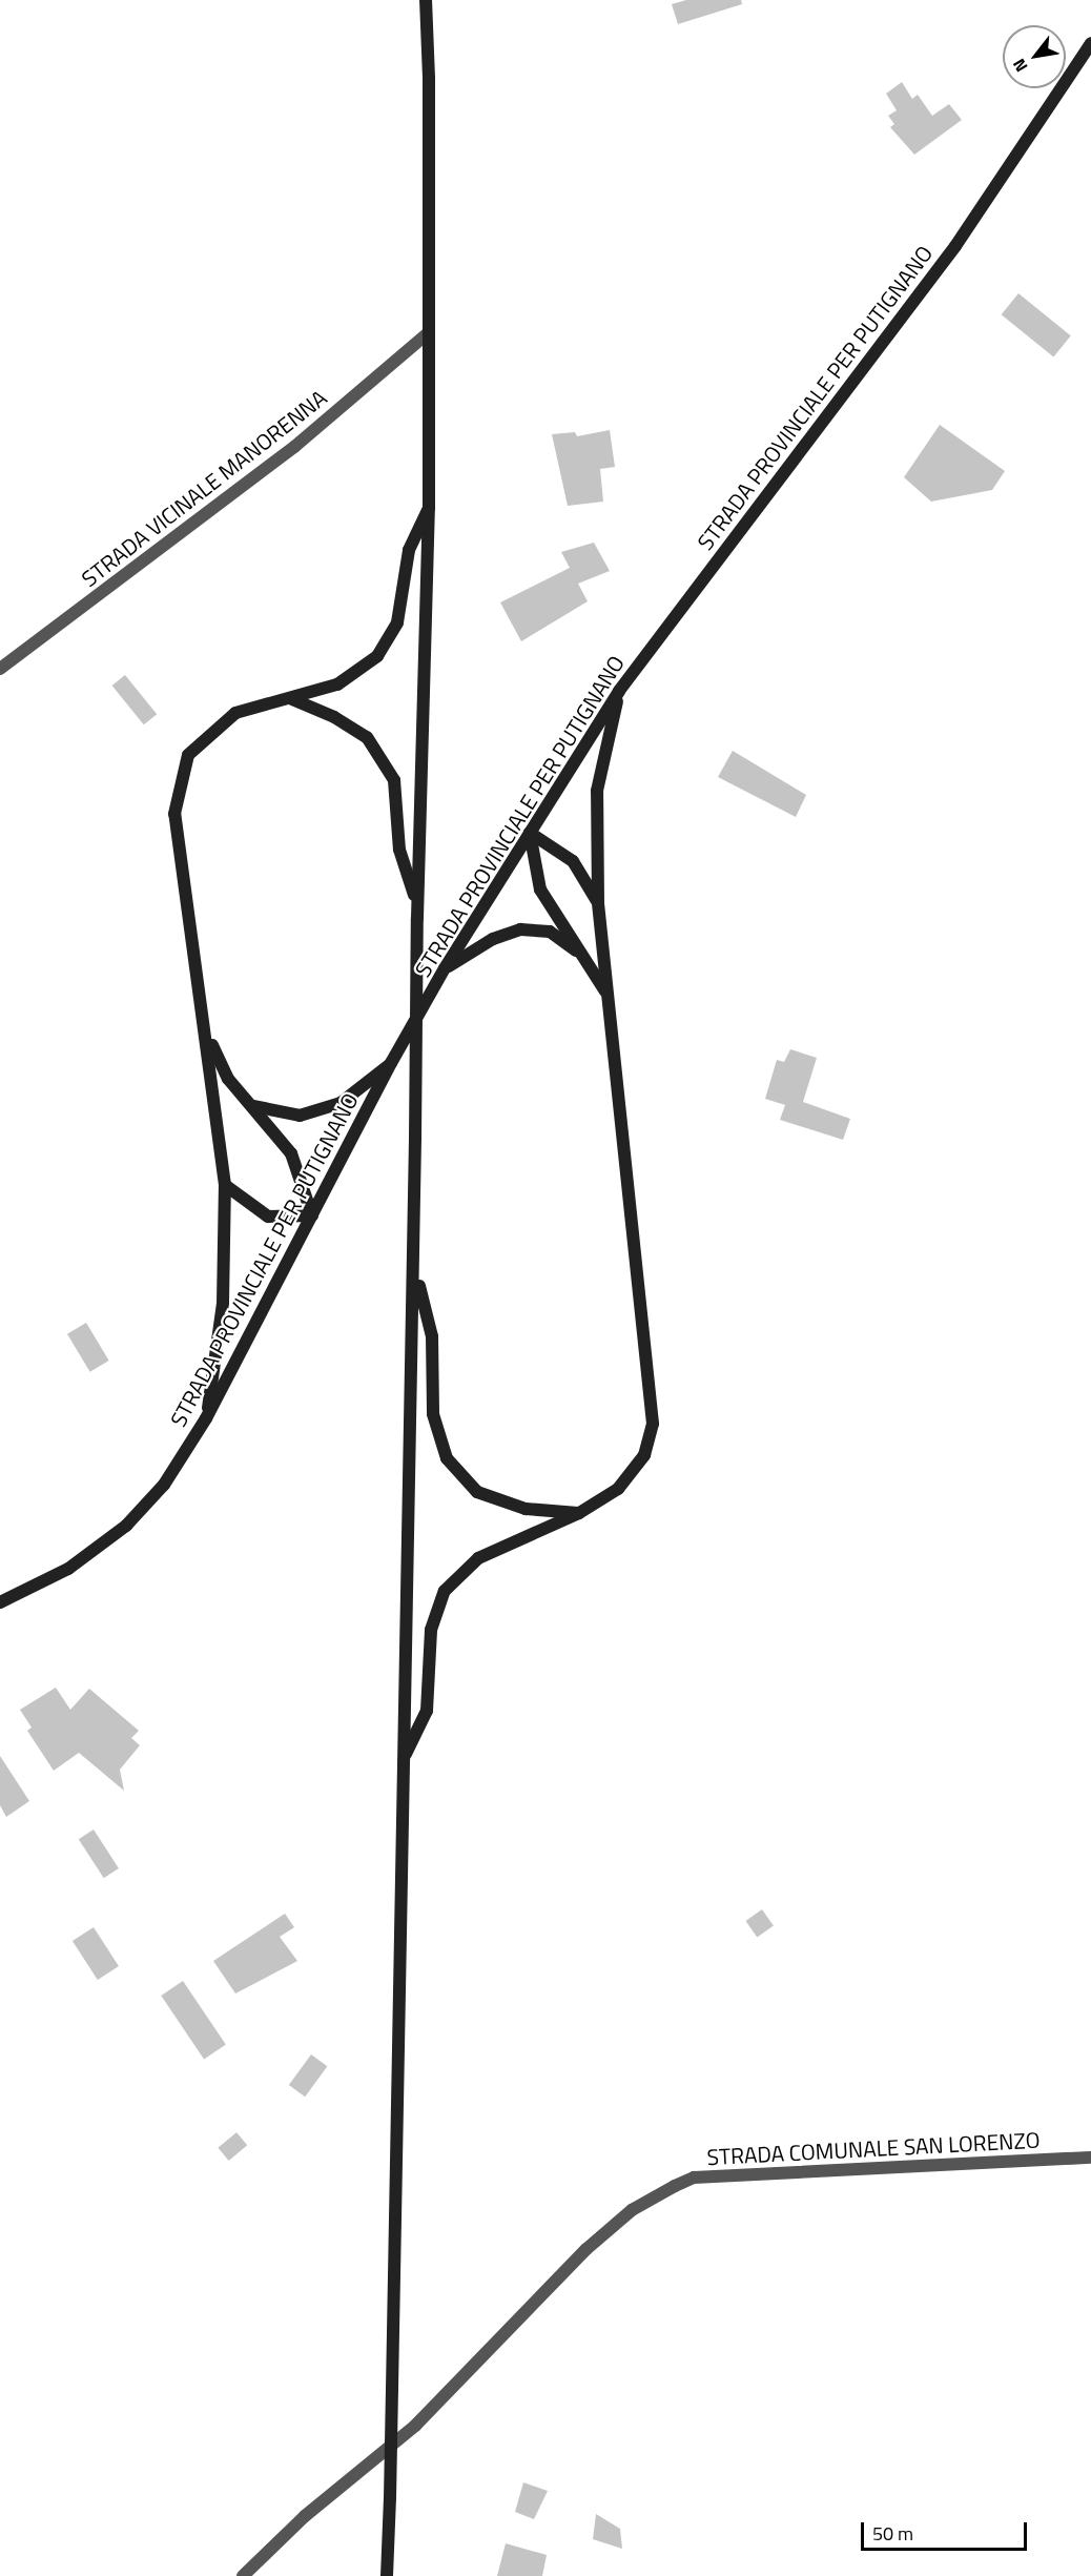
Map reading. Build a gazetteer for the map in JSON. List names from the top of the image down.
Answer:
{
  "streets": {
    "main road": ["STRADA PROVINCIALE PER PUTIGNANO"],
    "street": ["STRADA VICINALE MANORENNA", "STRADA COMUNALE SAN LORENZO"]
  },
  "scale_bar": "50 m",
  "north": "bottom left"
}
